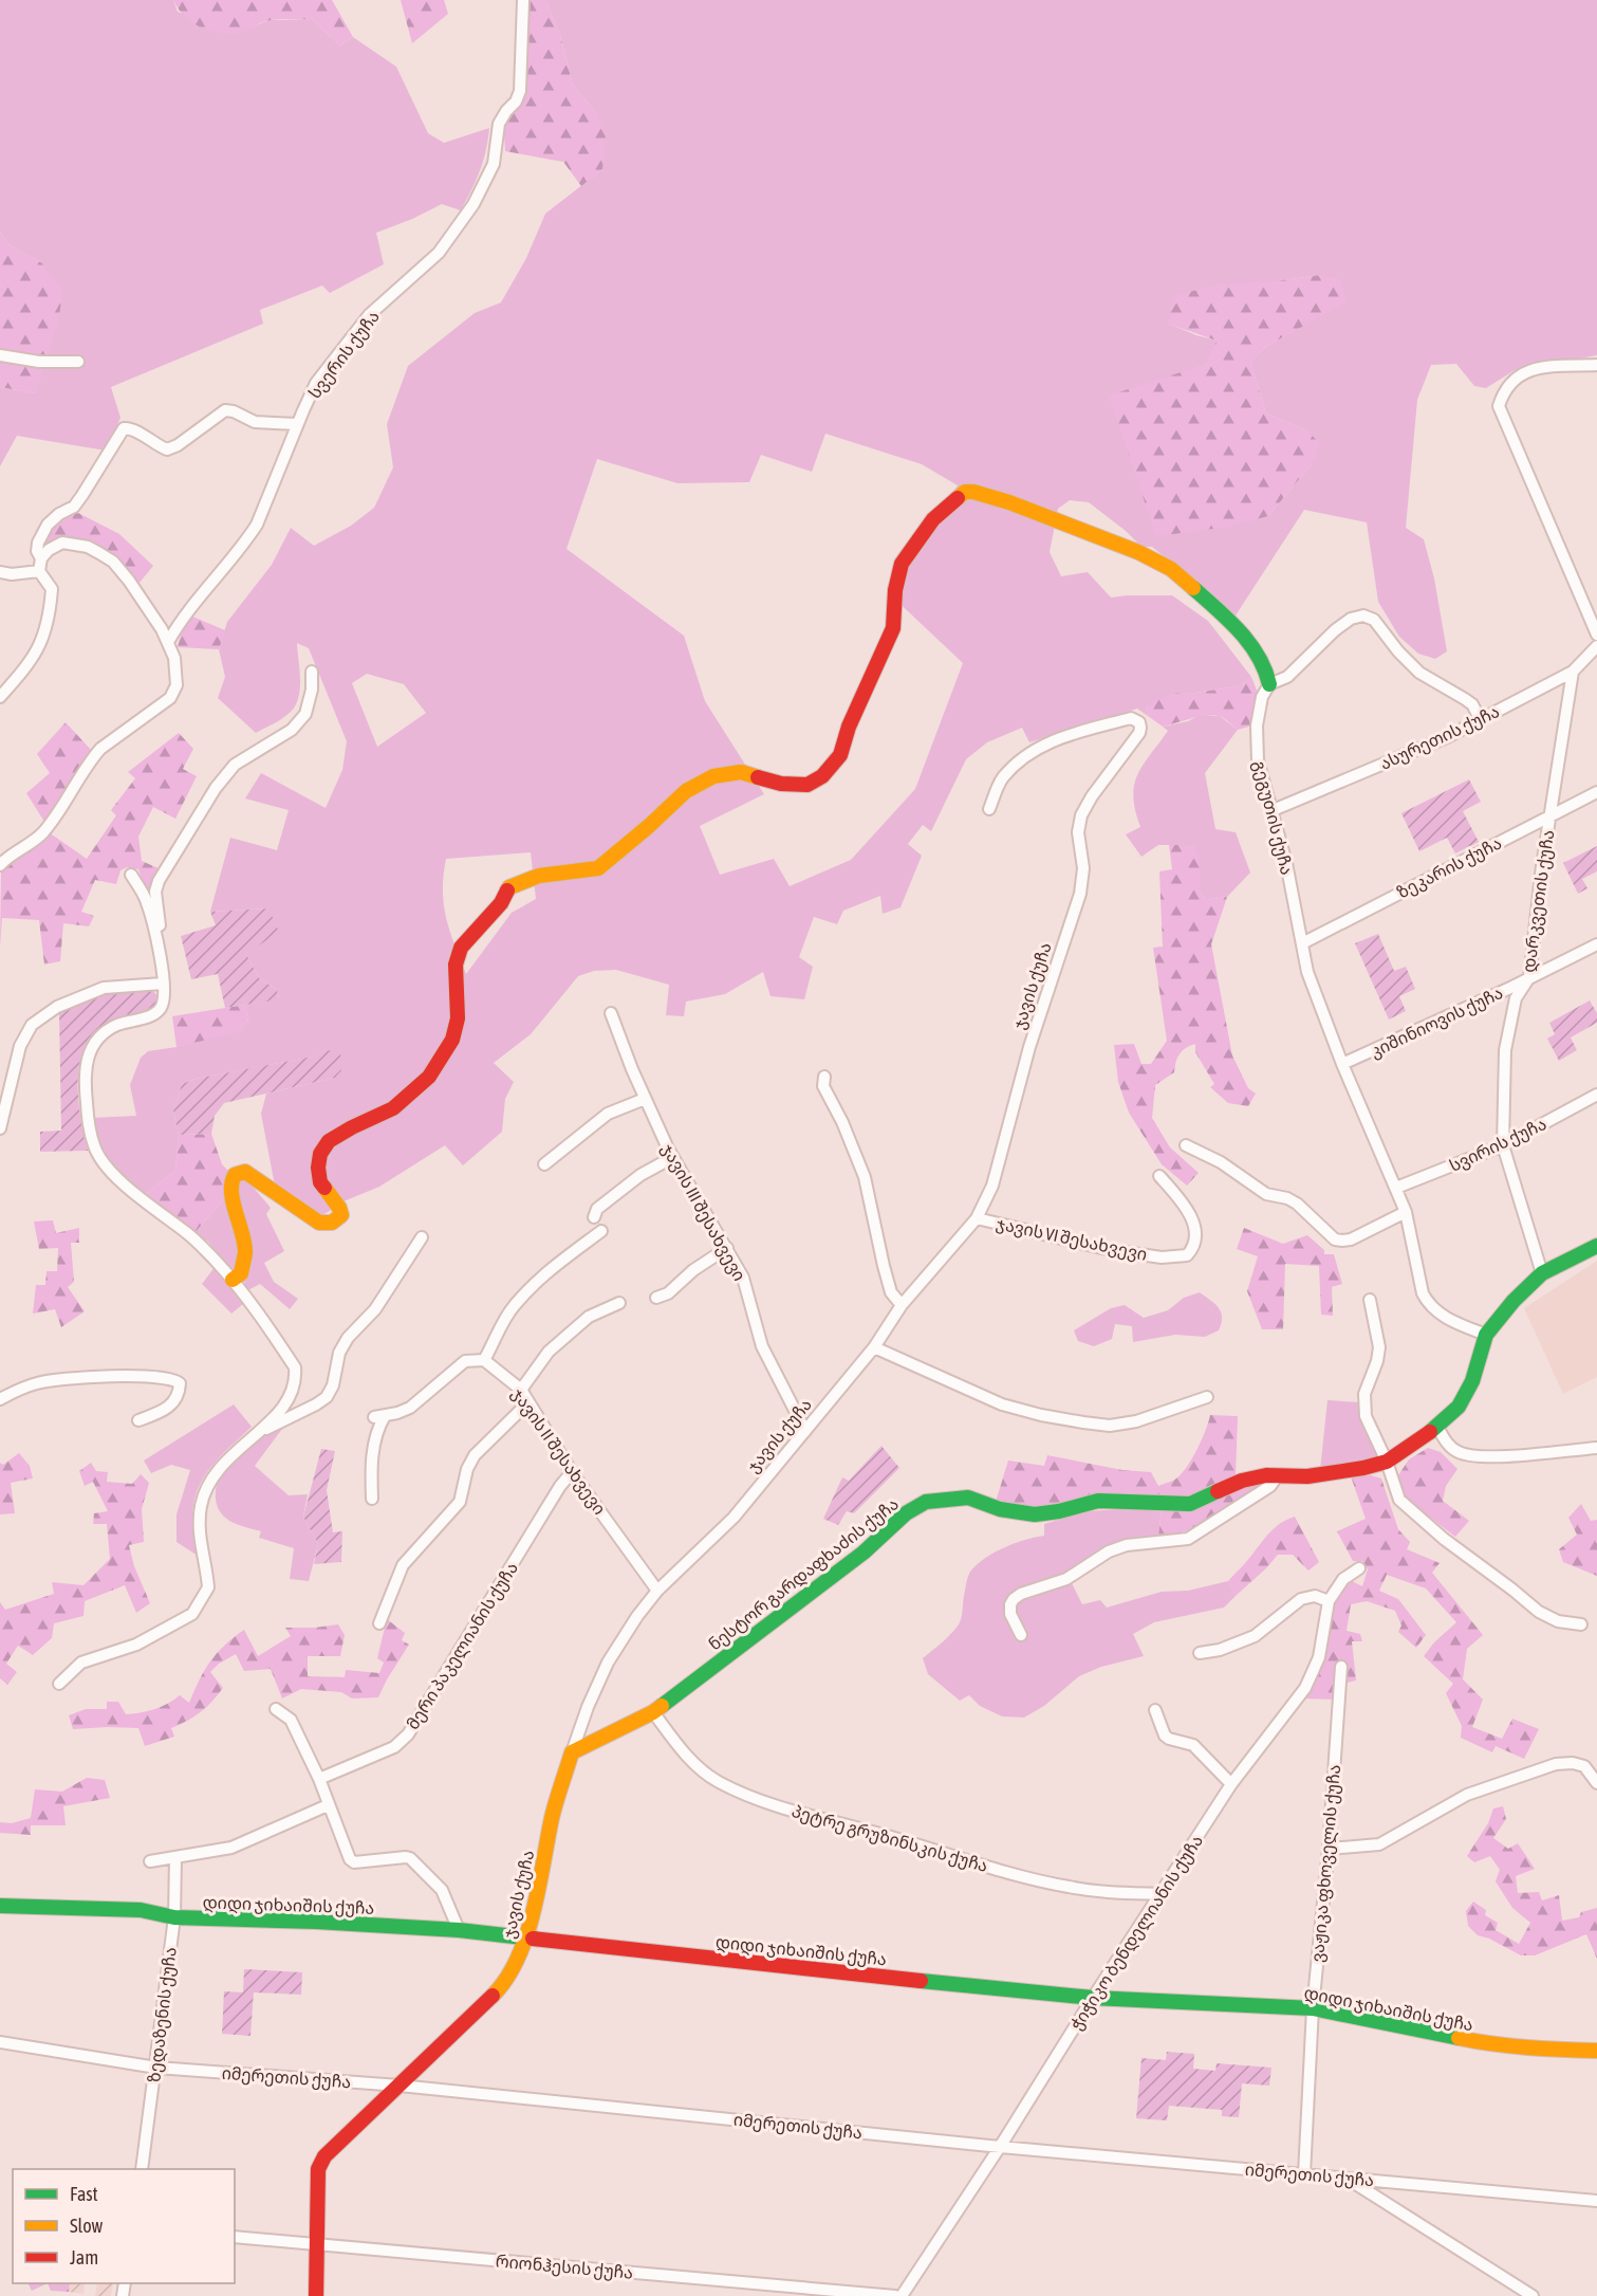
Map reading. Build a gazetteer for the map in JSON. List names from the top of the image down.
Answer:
{
  "streets": {
    "street": [
      "სვერის ქუჩა",
      "ასურეთის ქუჩა",
      "გეგუთის ქუჩა",
      "ზეკარის ქუჩა",
      "დარკვეთის ქუჩა",
      "ჯავის ქუჩა",
      "კიშინიოვის ქუჩა",
      "სვირის ქუჩა",
      "ჯავის III შესახვევი",
      "ჯავის VI შესახვევი",
      "ჯავის II შესახვევი",
      "ნესტორ გარდაფხაძის ქუჩა",
      "მერი პაკელიანის ქუჩა",
      "პეტრე გრუზინსკის ქუჩა",
      "ვაჟიკა ფხოველის ქუჩა",
      "დიდი ჯიხაიშის ქუჩა",
      "ჭიჭიკო ბენდელიანის ქუჩა",
      "ზედაზენის ქუჩა",
      "იმერეთის ქუჩა",
      "რიონჰესის ქუჩა"
    ]
  },
  "crossings": [
    ["ასურეთის ქუჩა", "გეგუთის ქუჩა"],
    ["ასურეთის ქუჩა", "დარკვეთის ქუჩა"],
    ["გეგუთის ქუჩა", "ზეკარის ქუჩა"],
    ["გეგუთის ქუჩა", "კიშინიოვის ქუჩა"],
    ["გეგუთის ქუჩა", "სვირის ქუჩა"],
    ["გეგუთის ქუჩა", "ნესტორ გარდაფხაძის ქუჩა"],
    ["ზეკარის ქუჩა", "დარკვეთის ქუჩა"],
    ["დარკვეთის ქუჩა", "კიშინიოვის ქუჩა"],
    ["დარკვეთის ქუჩა", "სვირის ქუჩა"],
    ["ჯავის ქუჩა", "ჯავის III შესახვევი"],
    ["ჯავის ქუჩა", "ჯავის VI შესახვევი"],
    ["ჯავის ქუჩა", "ჯავის II შესახვევი"],
    ["ჯავის ქუჩა", "ნესტორ გარდაფხაძის ქუჩა"],
    ["ჯავის ქუჩა", "დიდი ჯიხაიშის ქუჩა"],
    ["ჯავის ქუჩა", "იმერეთის ქუჩა"],
    ["ჯავის ქუჩა", "რიონჰესის ქუჩა"],
    ["ჯავის II შესახვევი", "მერი პაკელიანის ქუჩა"],
    ["ნესტორ გარდაფხაძის ქუჩა", "პეტრე გრუზინსკის ქუჩა"],
    ["პეტრე გრუზინსკის ქუჩა", "ჭიჭიკო ბენდელიანის ქუჩა"],
    ["ვაჟიკა ფხოველის ქუჩა", "დიდი ჯიხაიშის ქუჩა"],
    ["ვაჟიკა ფხოველის ქუჩა", "იმერეთის ქუჩა"],
    ["დიდი ჯიხაიშის ქუჩა", "ჭიჭიკო ბენდელიანის ქუჩა"],
    ["დიდი ჯიხაიშის ქუჩა", "ზედაზენის ქუჩა"],
    ["ჭიჭიკო ბენდელიანის ქუჩა", "იმერეთის ქუჩა"],
    ["ზედაზენის ქუჩა", "იმერეთის ქუჩა"]
  ],
  "legend": ["Fast", "Slow", "Jam"]
}
